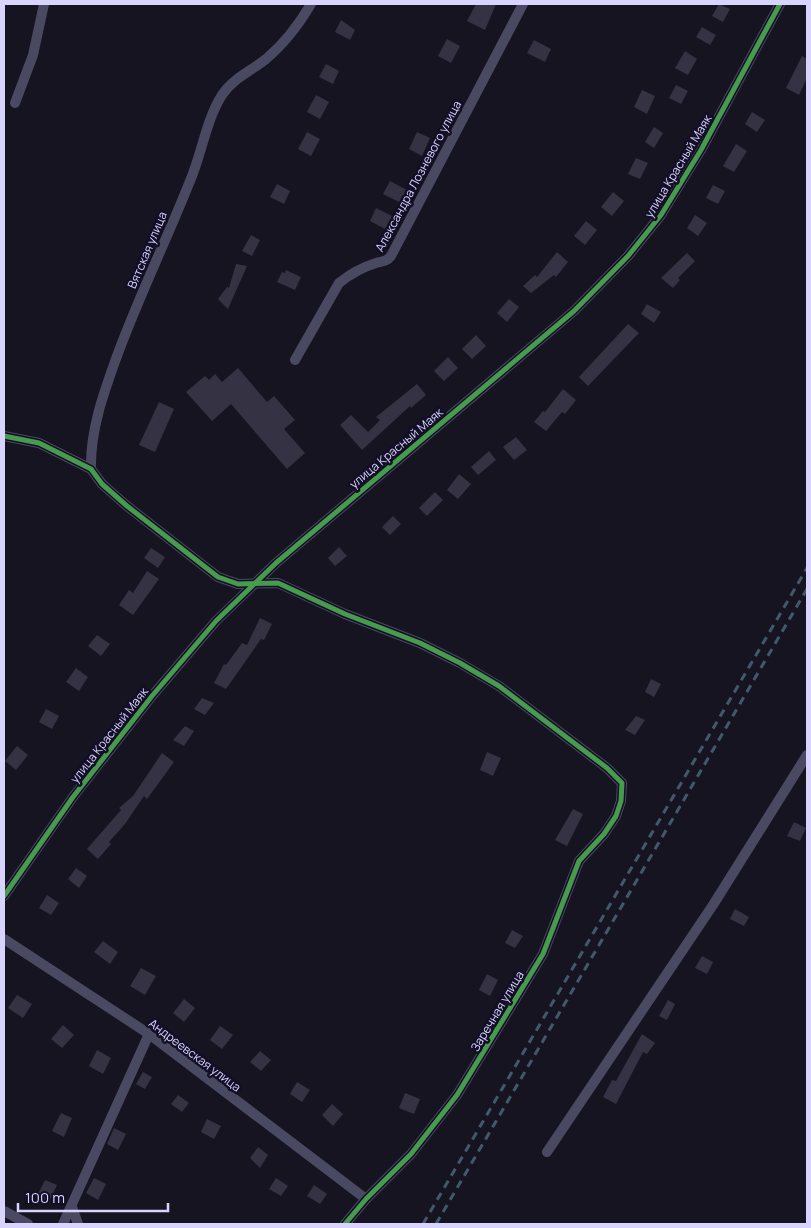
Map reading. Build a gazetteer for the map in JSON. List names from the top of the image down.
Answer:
{
  "streets": {
    "street": [
      "улица Красный Маяк",
      "Александра Лозневого улица",
      "Вятская улица",
      "Заречная улица",
      "Андреевская улица"
    ]
  },
  "crossings": [
    ["улица Красный Маяк", "Заречная улица"],
    ["Заречная улица", "Андреевская улица"]
  ],
  "scale_bar": "100 m"
}
